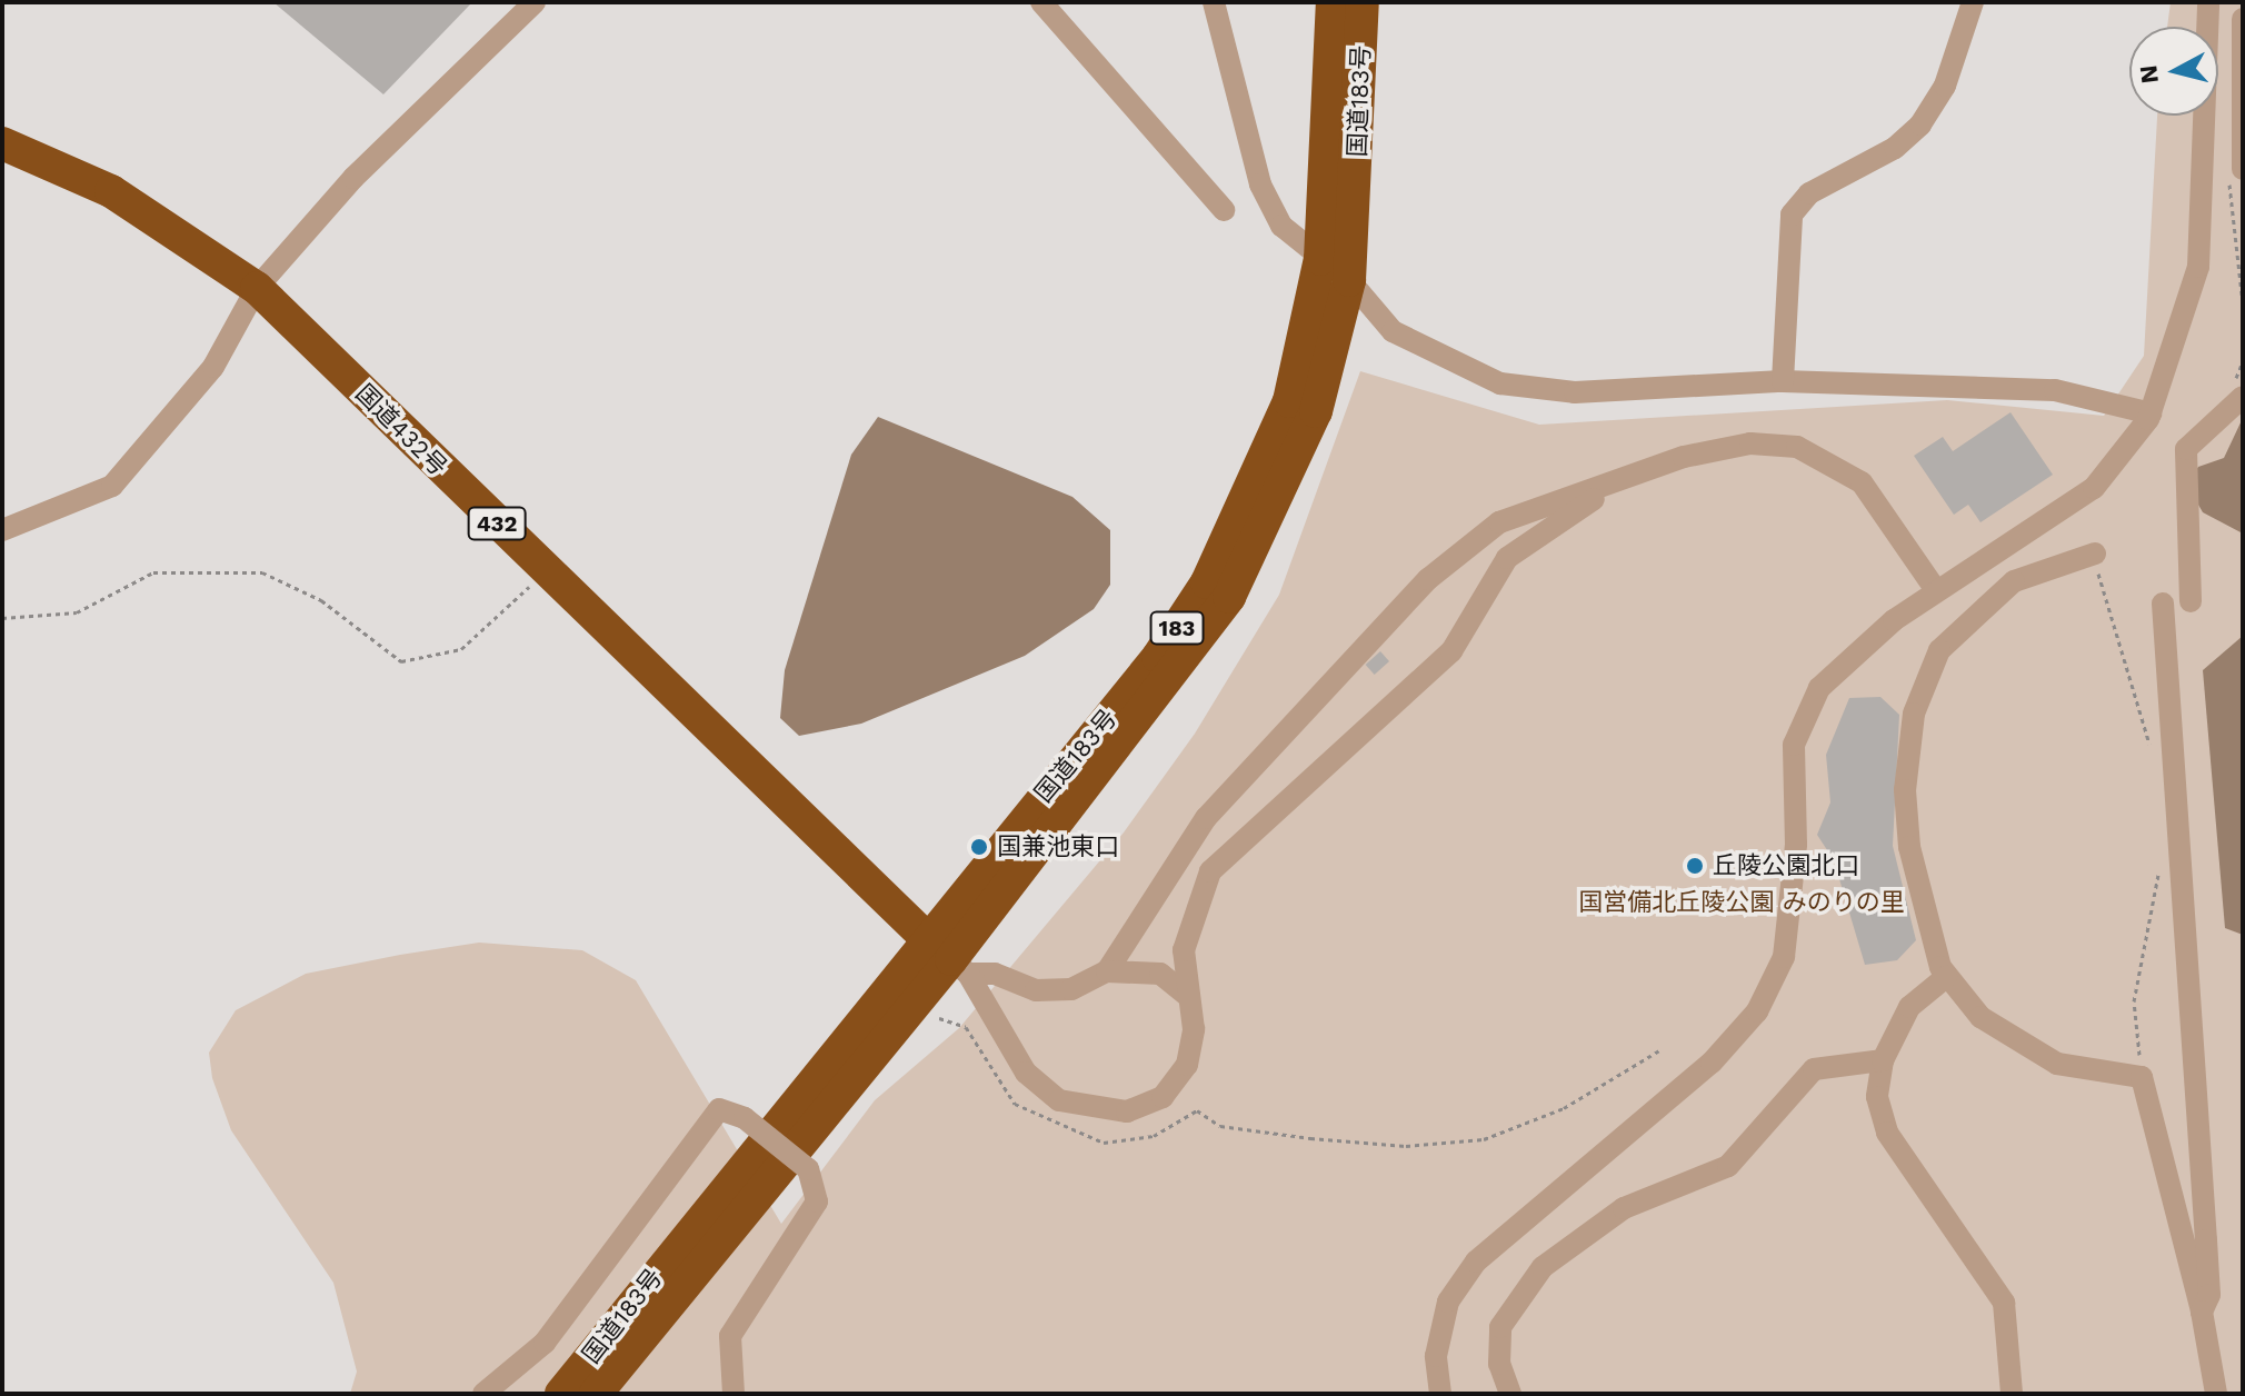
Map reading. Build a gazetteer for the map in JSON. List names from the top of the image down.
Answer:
{
  "streets": {
    "highway": [
      "国道183号",
      "国道432号",
      "432",
      "183"
    ]
  },
  "crossings": [
    ["国道183号", "国道432号"]
  ],
  "parks": ["国営備北丘陵公園 みのりの里"],
  "places": ["国兼池東口", "丘陵公園北口"],
  "north": "left"
}
